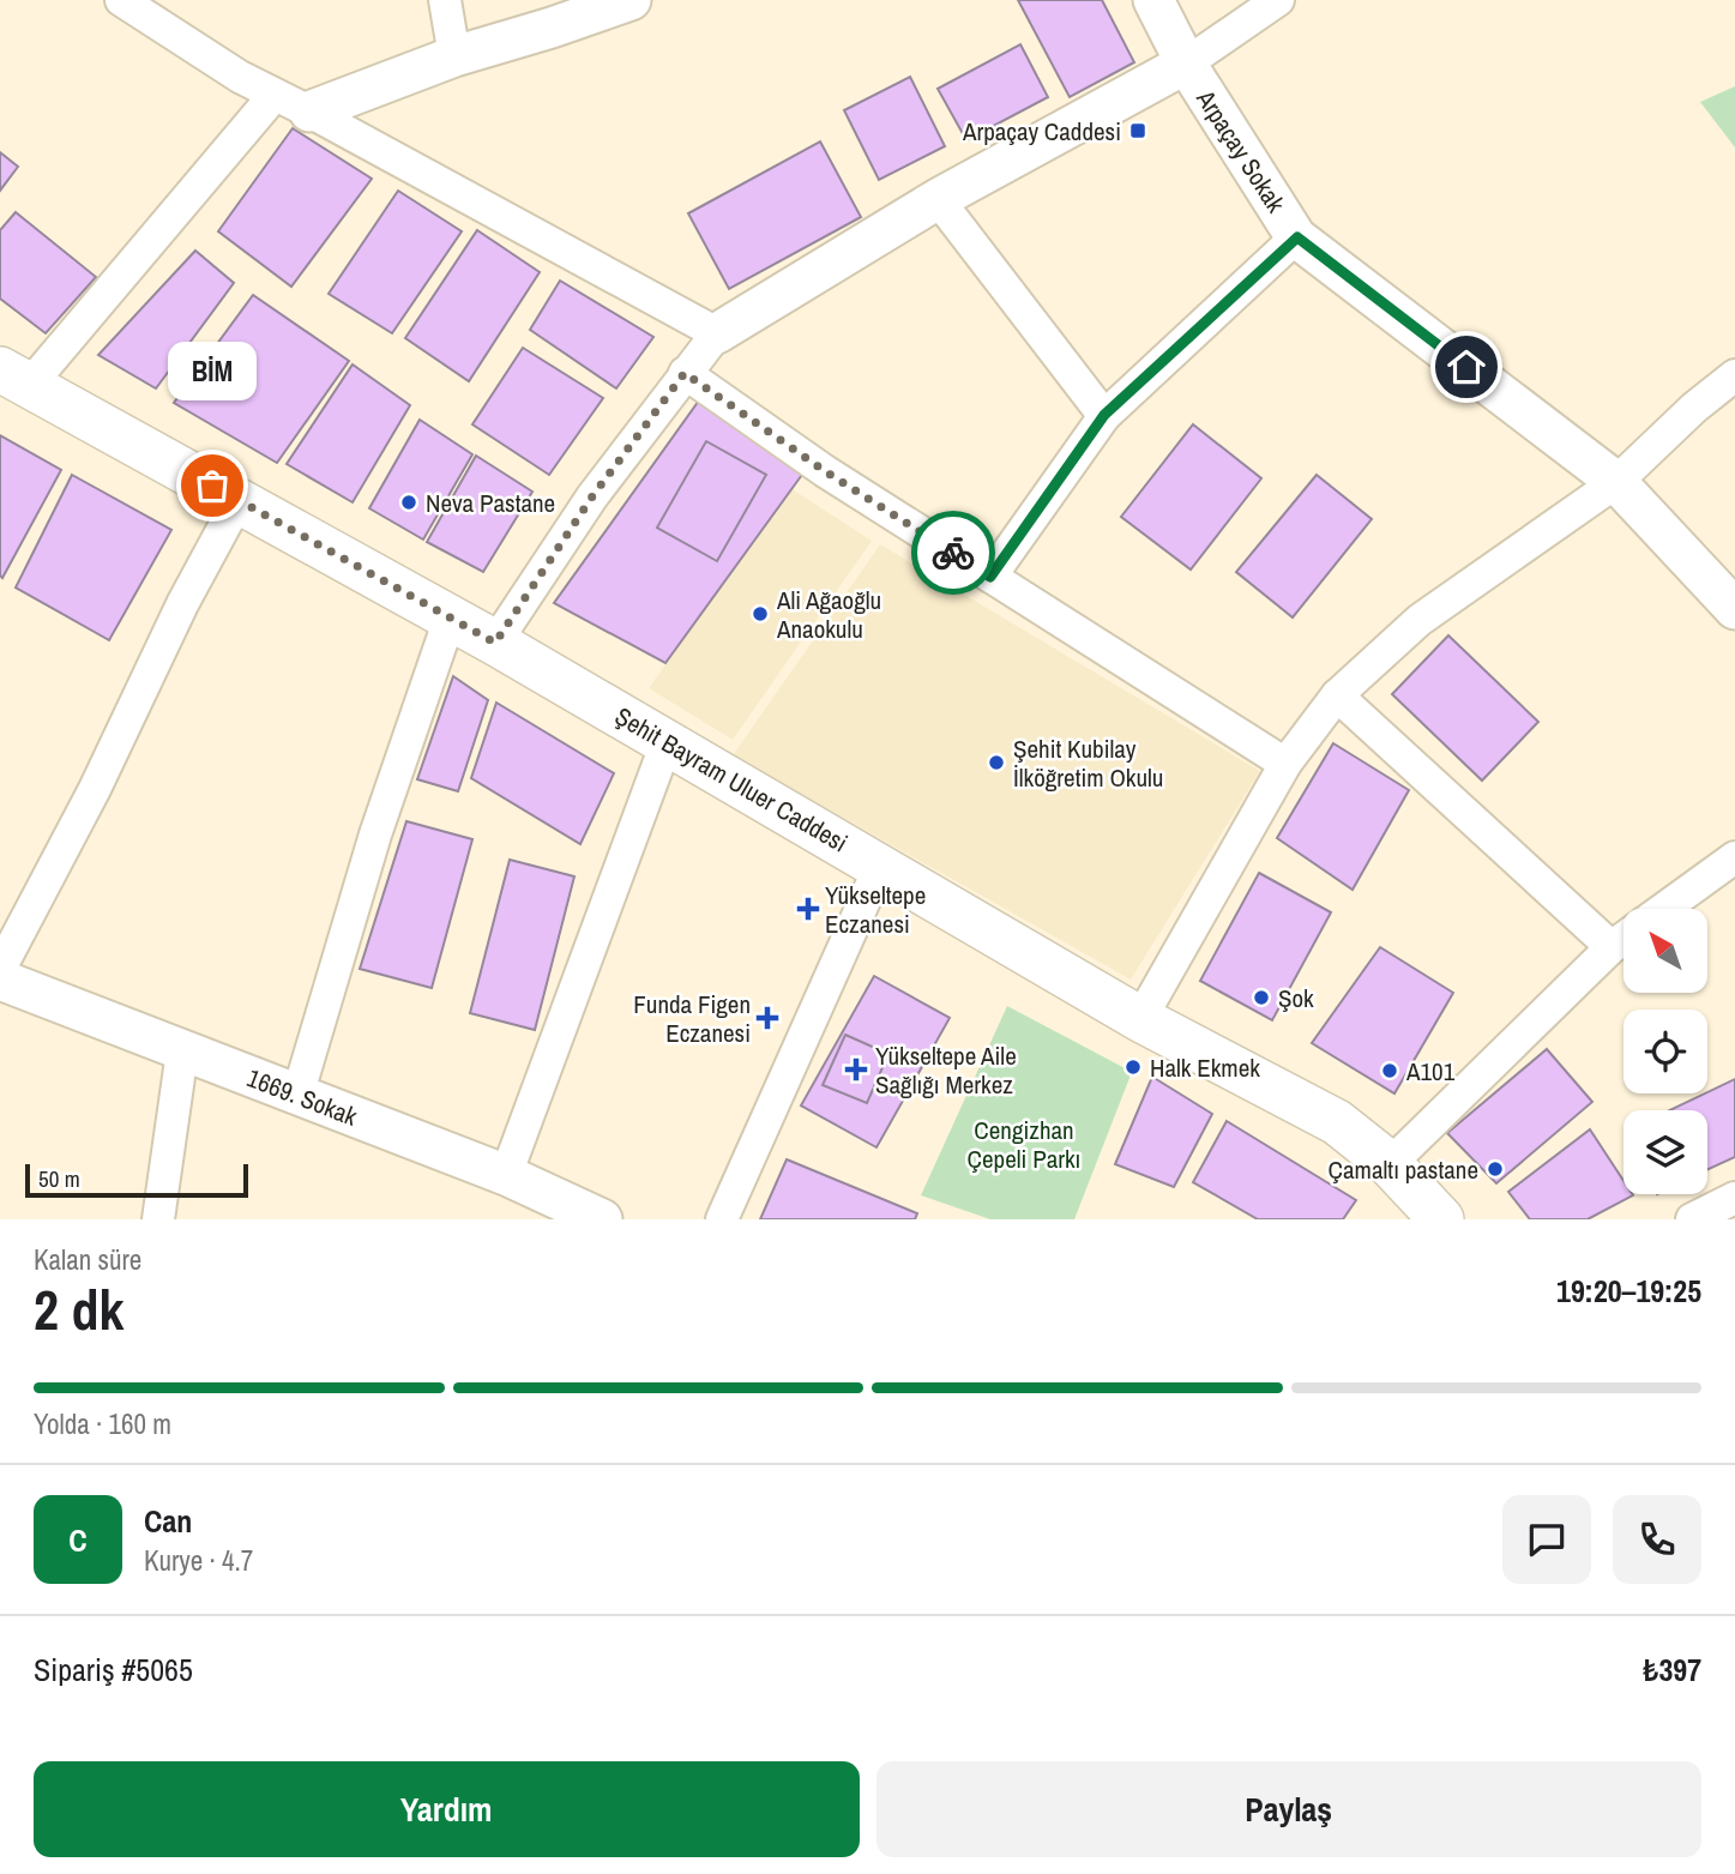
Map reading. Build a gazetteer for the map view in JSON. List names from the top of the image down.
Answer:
{
  "streets": {
    "main road": ["Şehit Bayram Uluer Caddesi"],
    "street": ["Arpaçay Sokak", "1669. Sokak"]
  },
  "parks": ["Cengizhan Çepeli Parkı"],
  "places": {
    "transit": ["Arpaçay Caddesi"],
    "other": [
      "BİM",
      "Neva Pastane",
      "Ali Ağaoğlu Anaokulu",
      "Şehit Kubilay İlköğretim Okulu",
      "Şok",
      "Halk Ekmek",
      "A101",
      "Çamaltı pastane"
    ],
    "health": ["Yükseltepe Eczanesi", "Funda Figen Eczanesi", "Yükseltepe Aile Sağlığı Merkez"]
  },
  "scale_bar": "50 m",
  "north": "top left",
  "page": {
    "bubble": "BİM",
    "scale": "50 m",
    "heading": ["2 dk", "Kalan süre", "19:20–19:25"],
    "panel": [
      "Can",
      "Kurye · 4.7",
      "Sipariş #5065",
      "₺397"
    ],
    "bar": "Yolda · 160 m",
    "round": "C",
    "buttons": ["Yardım", "Paylaş"]
  }
}
